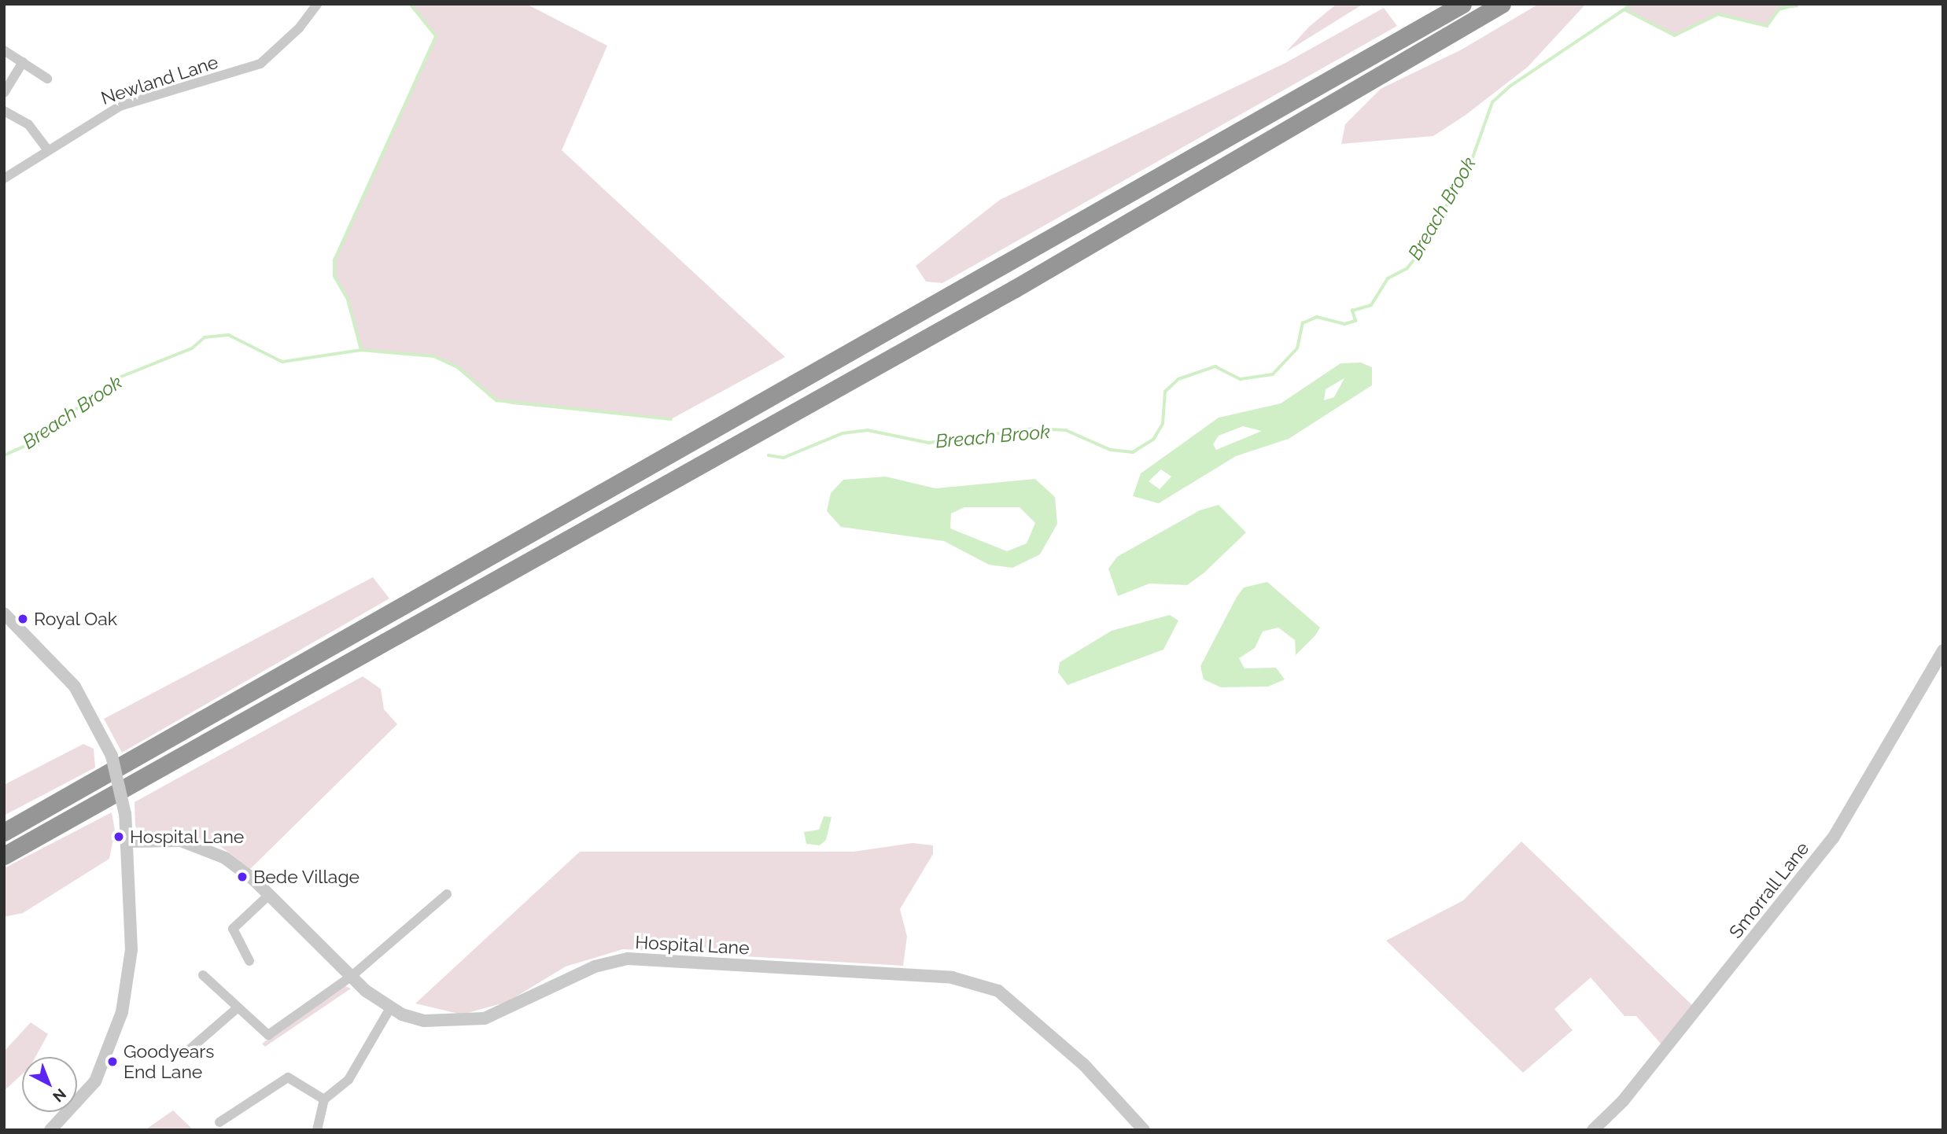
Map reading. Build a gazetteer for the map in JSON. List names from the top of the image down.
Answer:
{
  "streets": {
    "street": ["Newland Lane", "Smorrall Lane", "Hospital Lane"]
  },
  "water": ["Breach Brook"],
  "places": [
    "Royal Oak",
    "Hospital Lane",
    "Bede Village",
    "Goodyears End Lane"
  ],
  "north": "bottom right"
}
